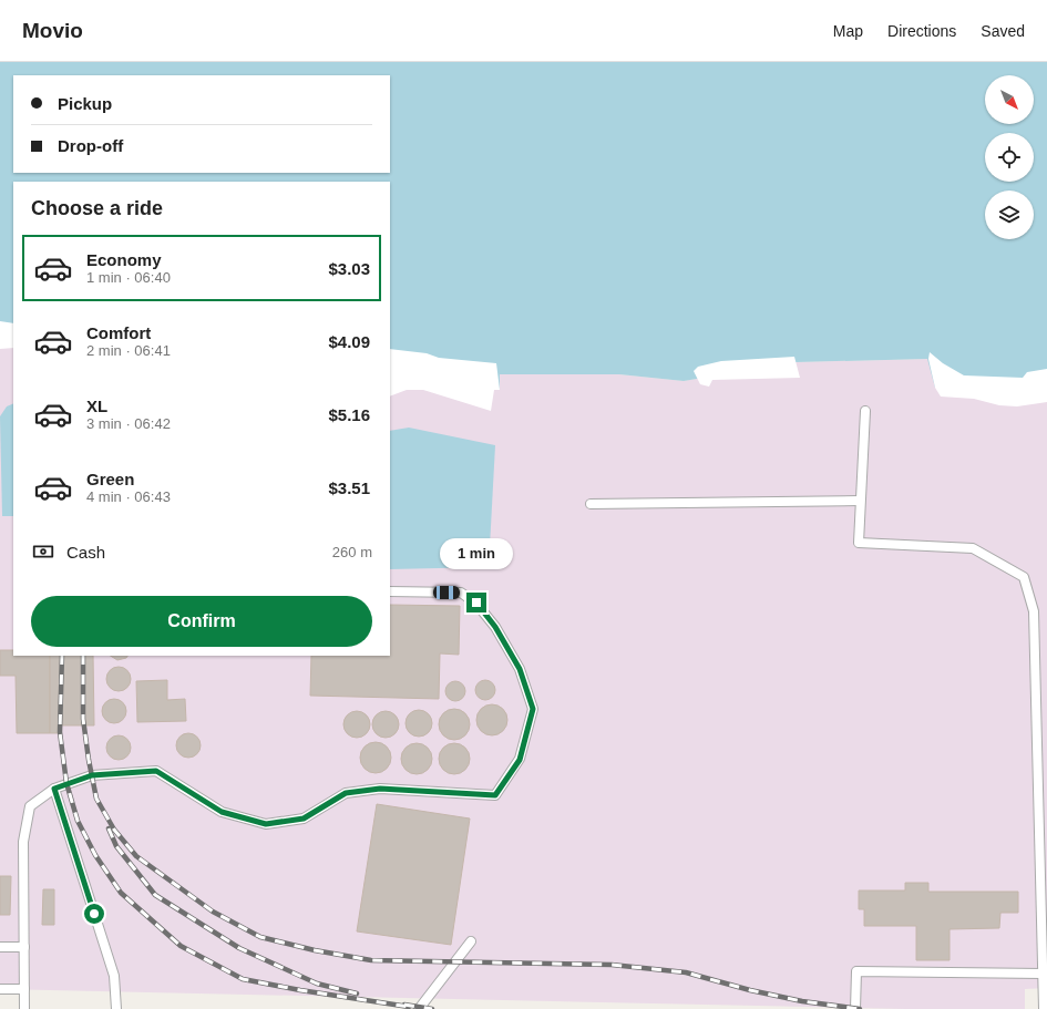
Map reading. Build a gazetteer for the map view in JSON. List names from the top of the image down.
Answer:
{
  "north": "bottom right",
  "page": {
    "header": "Movio",
    "nav": ["Map", "Directions", "Saved"],
    "banner": ["Pickup", "Drop-off"],
    "heading": "Choose a ride",
    "list": [
      {
        "name": "Economy",
        "note": "1 min · 06:40",
        "value": "$3.03"
      },
      {
        "name": "Comfort",
        "note": "2 min · 06:41",
        "value": "$4.09"
      },
      {
        "name": "XL",
        "note": "3 min · 06:42",
        "value": "$5.16"
      },
      {
        "name": "Green",
        "note": "4 min · 06:43",
        "value": "$3.51"
      }
    ],
    "pay": ["Cash", "260 m"],
    "bubble": "1 min",
    "buttons": "Confirm"
  }
}
